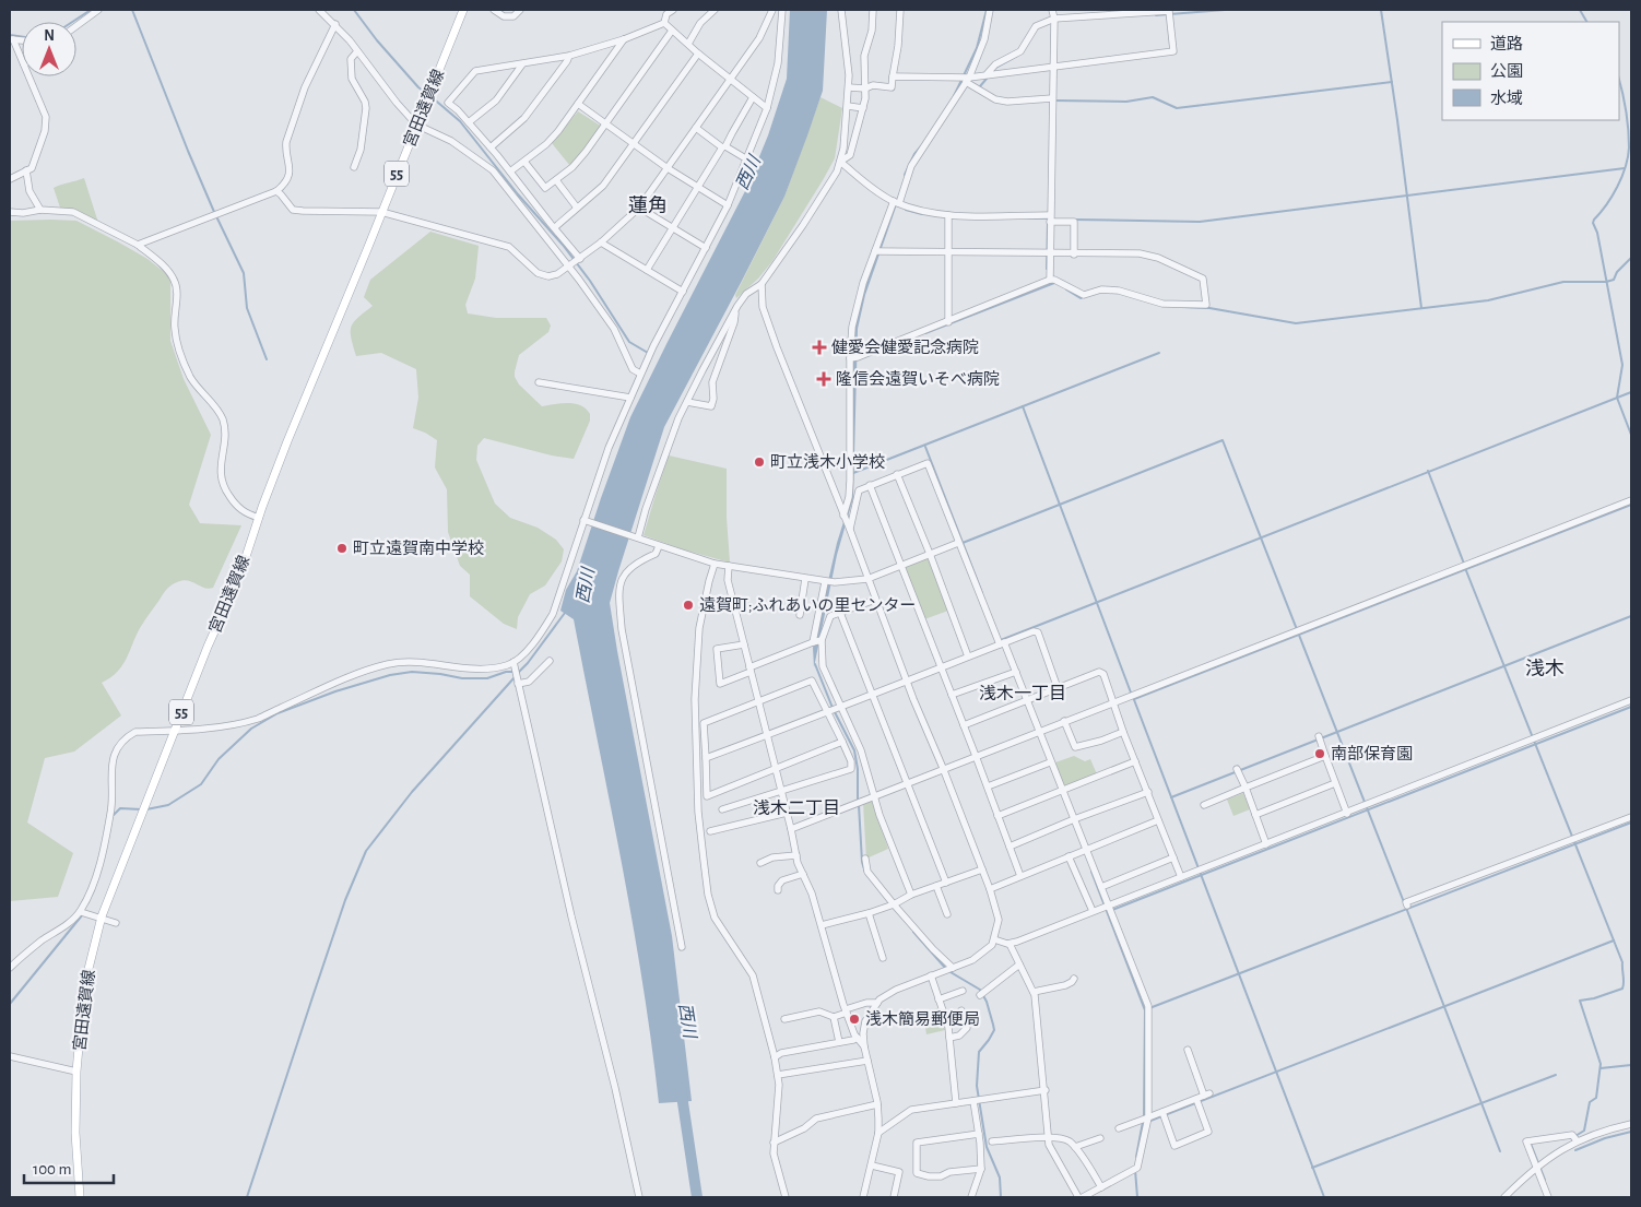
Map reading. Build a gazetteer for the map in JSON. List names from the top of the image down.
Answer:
{
  "streets": {
    "main road": ["宮田遠賀線", "55"]
  },
  "districts": [
    "蓮角",
    "浅木",
    "浅木一丁目",
    "浅木二丁目"
  ],
  "water": ["西川"],
  "places": {
    "health": ["健愛会健愛記念病院", "隆信会遠賀いそべ病院"],
    "other": [
      "町立浅木小学校",
      "町立遠賀南中学校",
      "遠賀町;ふれあいの里センター",
      "南部保育園",
      "浅木簡易郵便局"
    ]
  },
  "legend": ["道路", "公園", "水域"],
  "scale_bar": "100 m",
  "north": "top"
}
